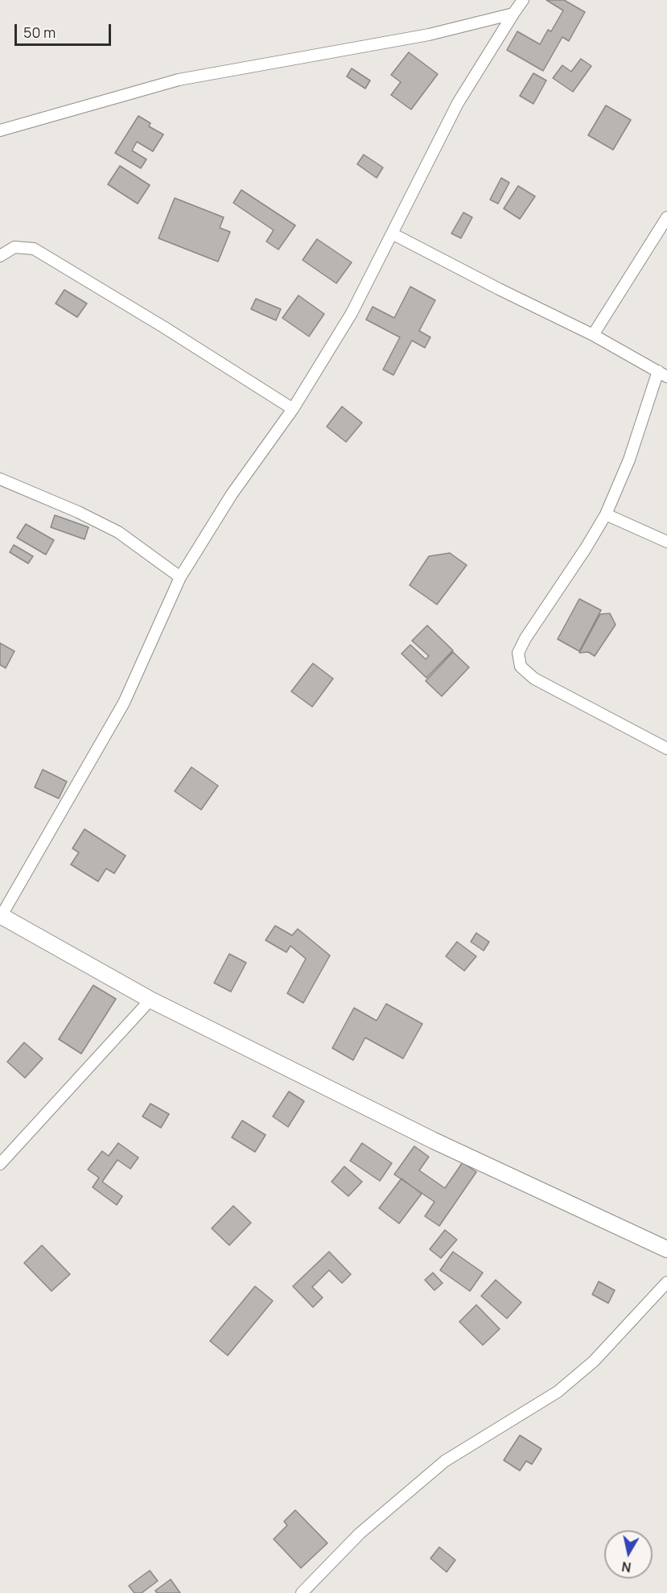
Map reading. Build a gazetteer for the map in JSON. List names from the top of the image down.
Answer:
{
  "scale_bar": "50 m",
  "north": "bottom"
}
